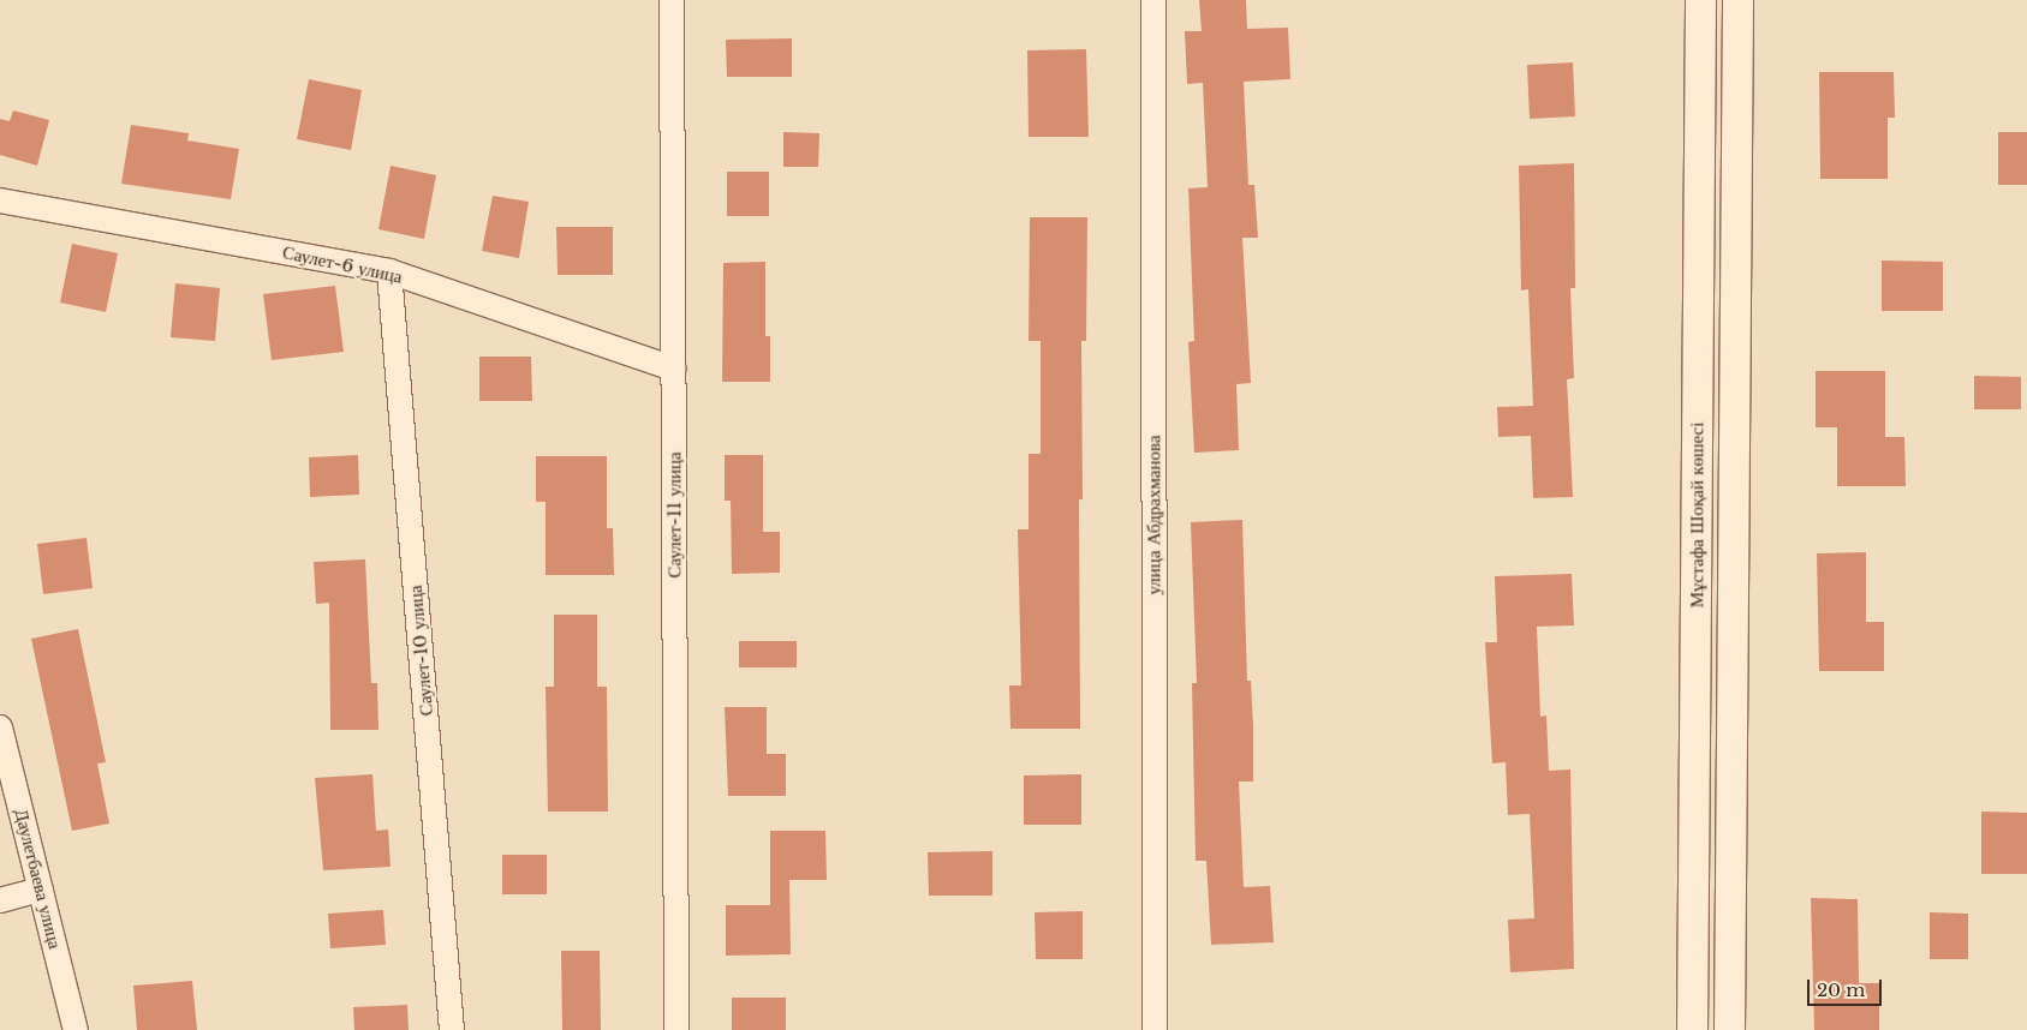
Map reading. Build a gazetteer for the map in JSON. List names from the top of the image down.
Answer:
{
  "streets": {
    "street": [
      "Саулет-6 улица",
      "Саулет-11 улица",
      "улица Абдрахманова",
      "Мұстафа Шоқай көшесі",
      "Саулет-10 улица",
      "Даулетбаева улица"
    ]
  },
  "crossings": [
    ["Саулет-6 улица", "Саулет-11 улица"],
    ["Саулет-6 улица", "Саулет-10 улица"]
  ],
  "scale_bar": "20 m"
}
